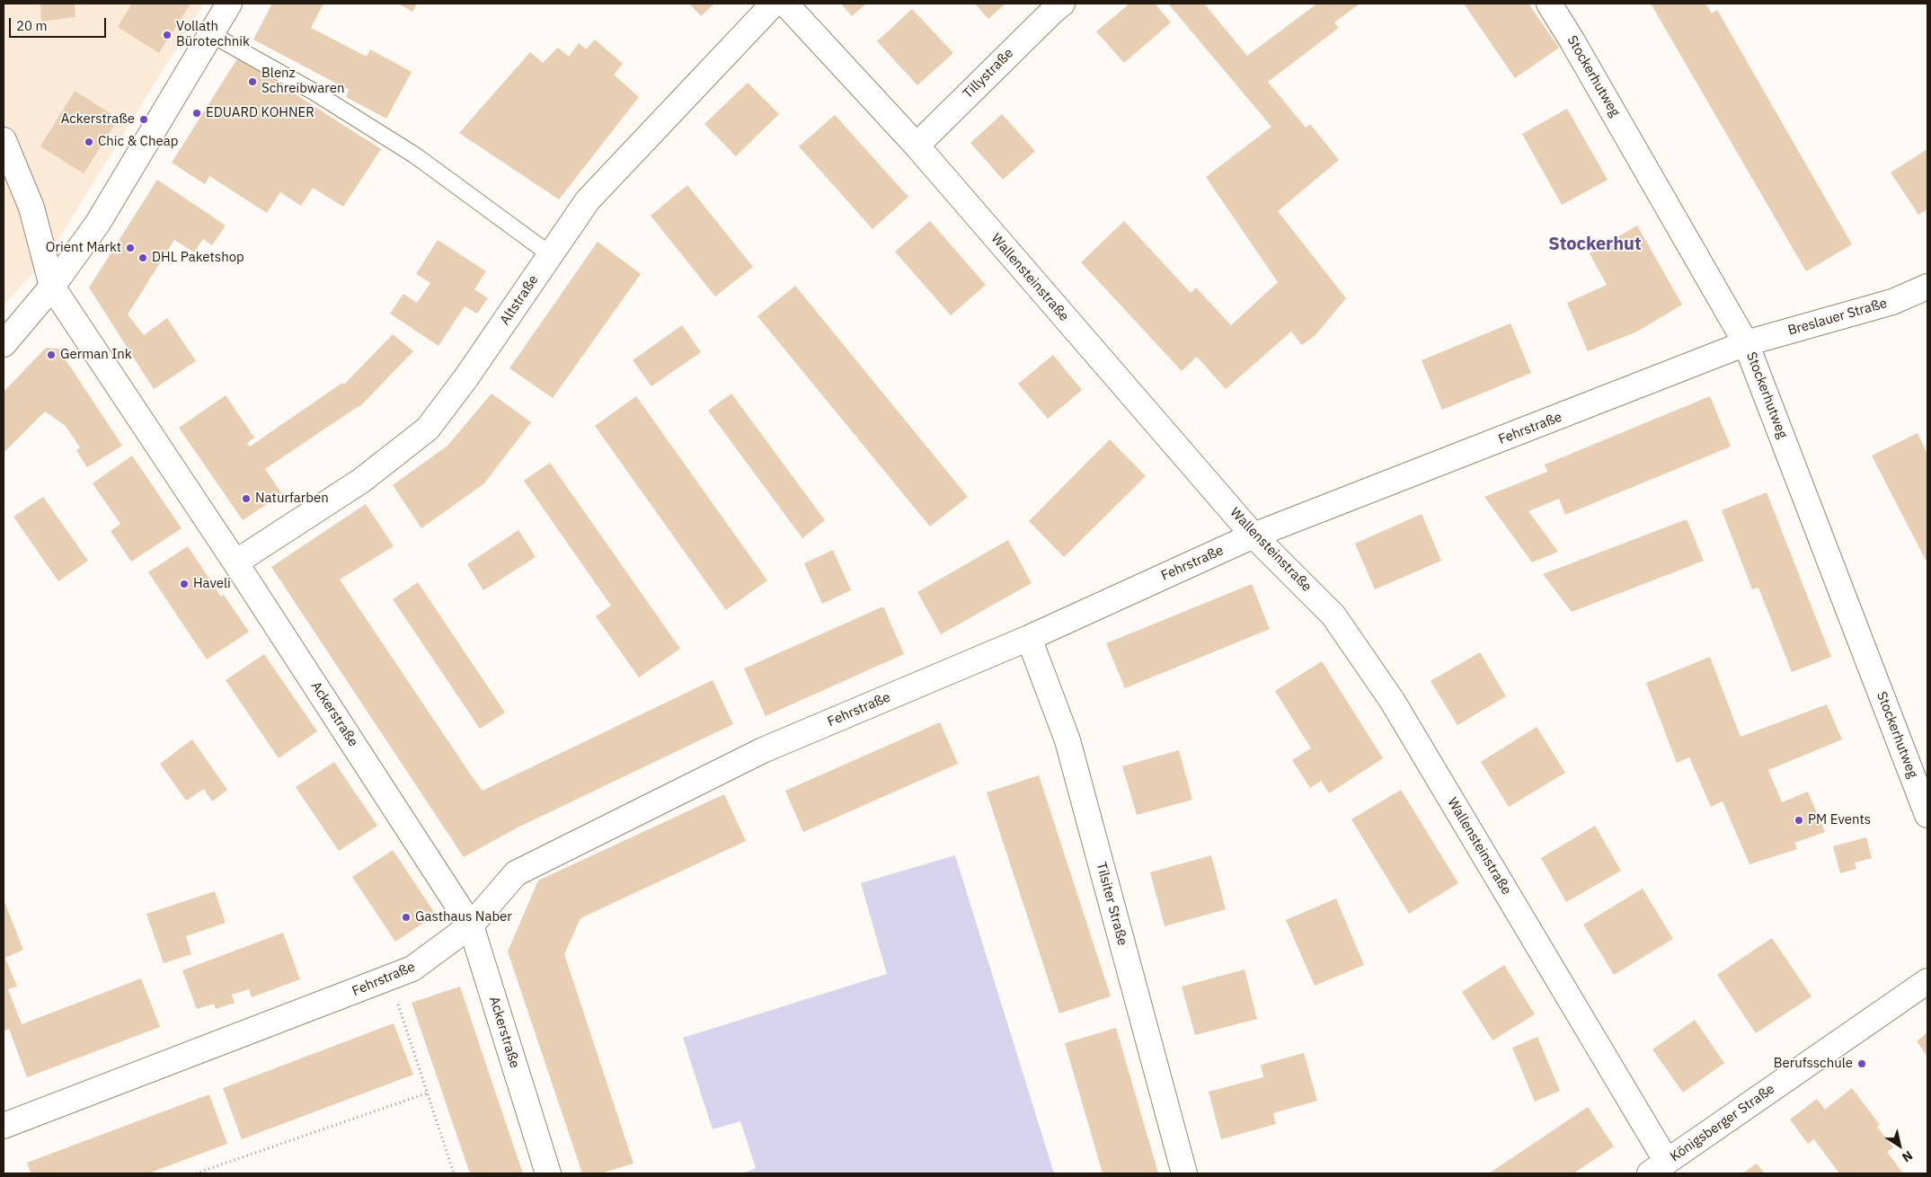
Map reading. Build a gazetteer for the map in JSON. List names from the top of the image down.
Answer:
{
  "streets": {
    "street": [
      "Tillystraße",
      "Stockerhutweg",
      "Wallensteinstraße",
      "Altstraße",
      "Breslauer Straße",
      "Fehrstraße",
      "Ackerstraße",
      "Tilsiter Straße",
      "Königsberger Straße"
    ]
  },
  "crossings": [
    ["Tillystraße", "Wallensteinstraße"],
    ["Stockerhutweg", "Breslauer Straße"],
    ["Stockerhutweg", "Fehrstraße"],
    ["Wallensteinstraße", "Fehrstraße"],
    ["Wallensteinstraße", "Königsberger Straße"],
    ["Altstraße", "Ackerstraße"],
    ["Breslauer Straße", "Fehrstraße"],
    ["Fehrstraße", "Ackerstraße"],
    ["Fehrstraße", "Tilsiter Straße"]
  ],
  "districts": ["Stockerhut"],
  "places": [
    "Vollath Bürotechnik",
    "Blenz Schreibwaren",
    "EDUARD KOHNER",
    "Ackerstraße",
    "Chic & Cheap",
    "Orient Markt",
    "DHL Paketshop",
    "German Ink",
    "Naturfarben",
    "Haveli",
    "PM Events",
    "Gasthaus Naber",
    "Berufsschule"
  ],
  "scale_bar": "20 m",
  "north": "bottom right"
}
